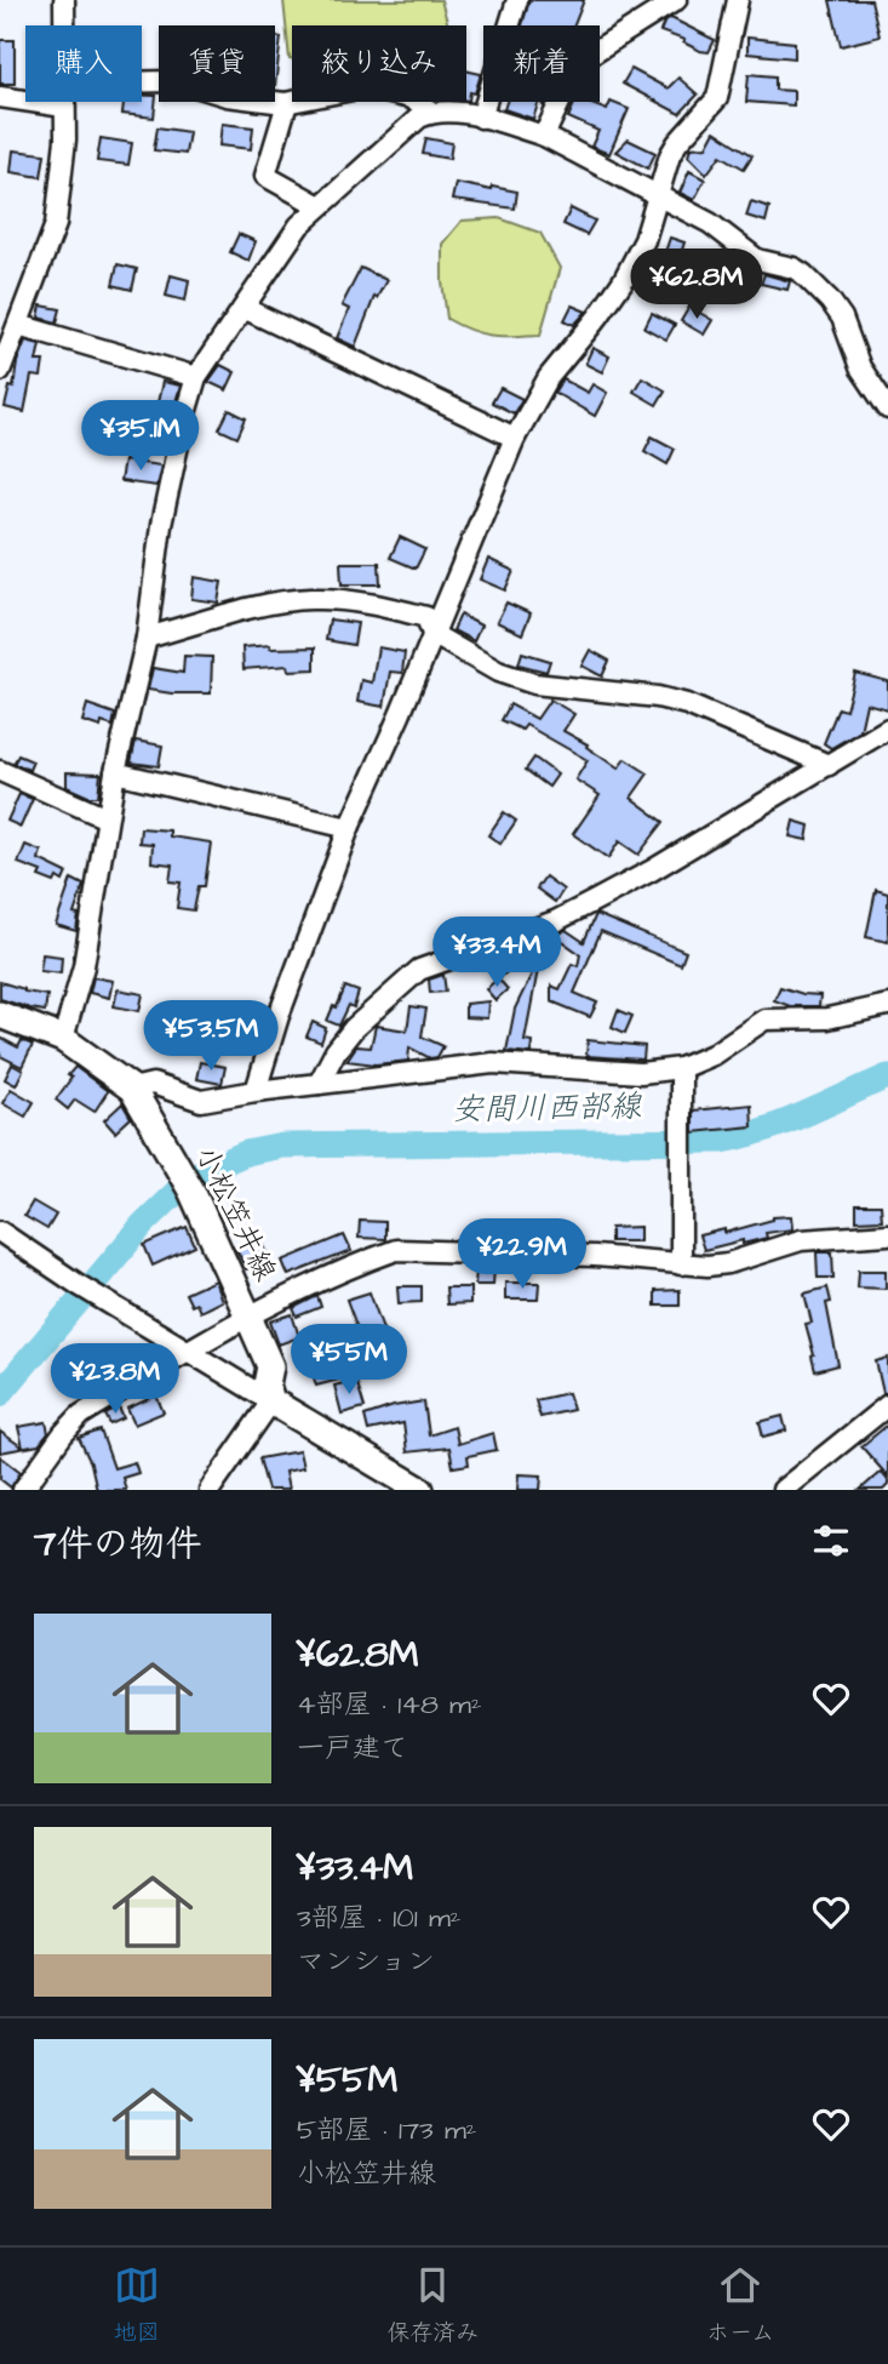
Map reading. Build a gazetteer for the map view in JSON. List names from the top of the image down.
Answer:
{
  "streets": {
    "main road": ["小松笠井線"]
  },
  "water": ["安間川西部線"],
  "page": {
    "chip": [
      "購入",
      "賃貸",
      "絞り込み",
      "新着"
    ],
    "price": [
      "¥62.8M",
      "¥35.1M",
      "¥33.4M",
      "¥53.5M",
      "¥22.9M",
      "¥55M",
      "¥23.8M"
    ],
    "heading": "7件の物件",
    "list": [
      {
        "name": "¥62.8M",
        "note": "4部屋 · 148 m² · 一戸建て"
      },
      {
        "name": "¥33.4M",
        "note": "3部屋 · 101 m² · マンション"
      },
      {
        "name": "¥55M",
        "note": "5部屋 · 173 m² · 小松笠井線"
      }
    ],
    "tabs": ["地図", "保存済み", "ホーム"]
  }
}
